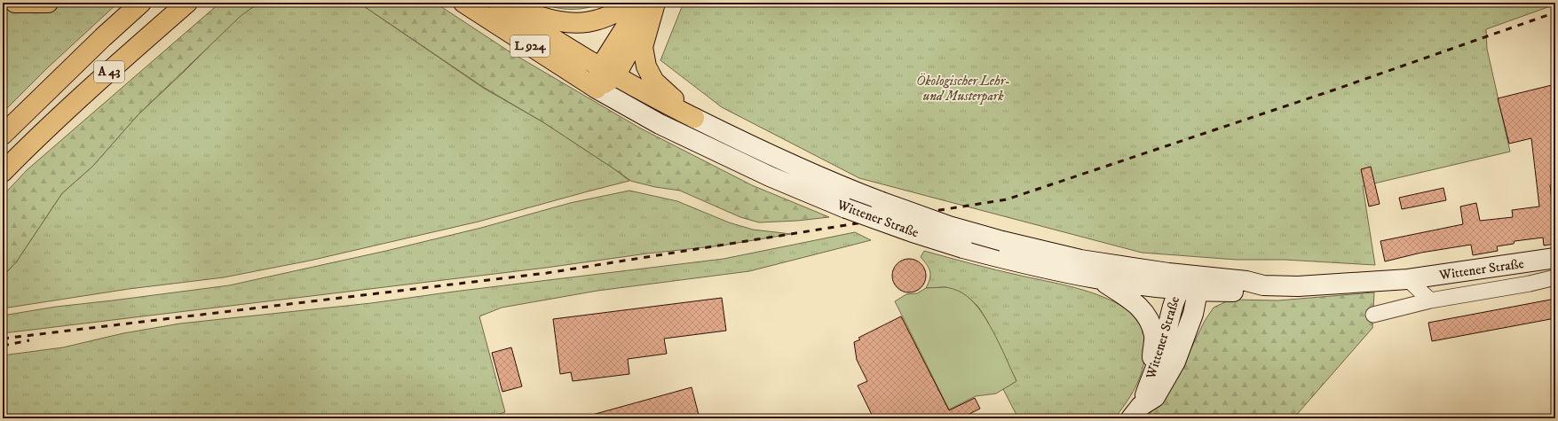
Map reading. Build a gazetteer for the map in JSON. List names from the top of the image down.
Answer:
{
  "streets": {
    "highway": ["L 924", "A 43"],
    "main road": ["Wittener Straße"]
  },
  "crossings": [
    ["L 924", "Wittener Straße"]
  ],
  "parks": ["Ökologischer Lehr- und Musterpark"]
}
